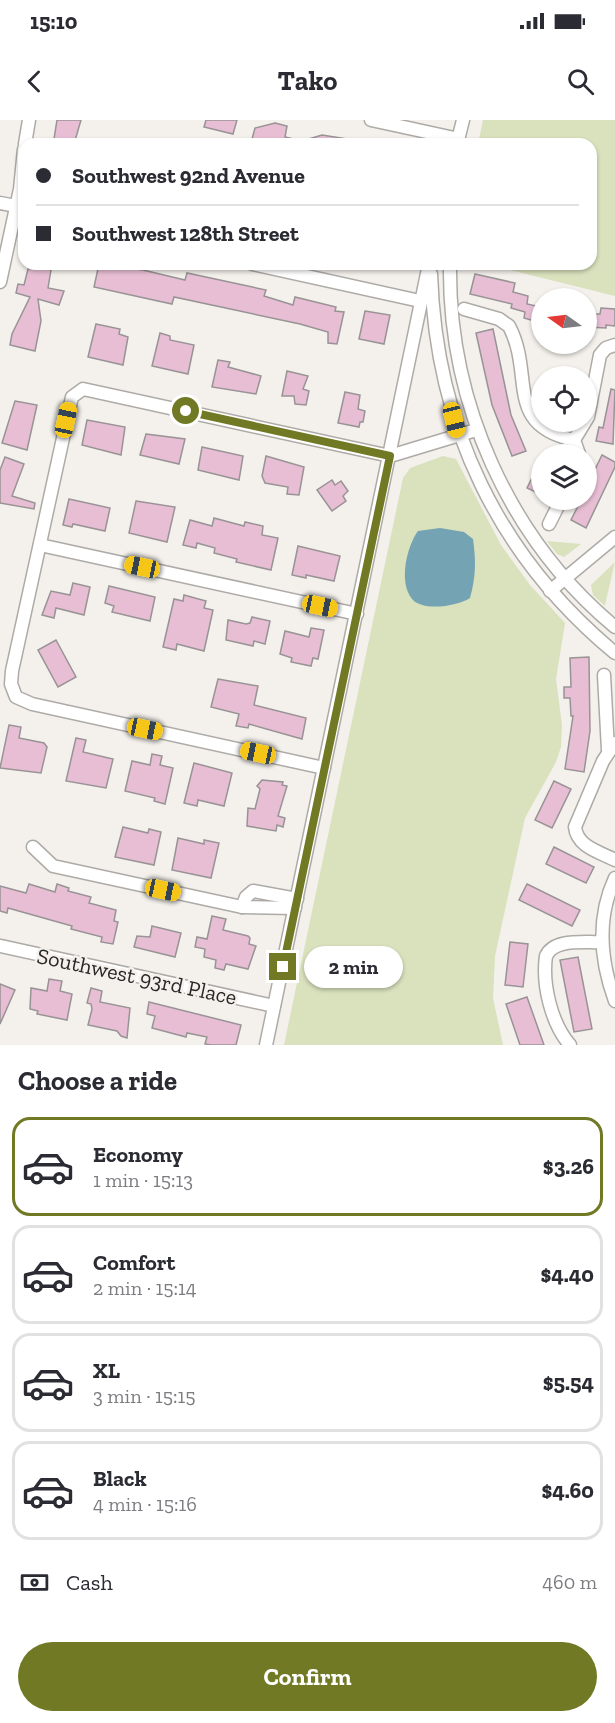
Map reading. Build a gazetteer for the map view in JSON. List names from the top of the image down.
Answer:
{
  "streets": {
    "street": ["Southwest 93rd Place"]
  },
  "north": "left",
  "page": {
    "status": "15:10",
    "header": "Tako",
    "banner": ["Southwest 92nd Avenue", "Southwest 128th Street"],
    "bubble": "2 min",
    "heading": "Choose a ride",
    "list": [
      {
        "name": "Economy",
        "note": "1 min · 15:13",
        "value": "$3.26"
      },
      {
        "name": "Comfort",
        "note": "2 min · 15:14",
        "value": "$4.40"
      },
      {
        "name": "XL",
        "note": "3 min · 15:15",
        "value": "$5.54"
      },
      {
        "name": "Black",
        "note": "4 min · 15:16",
        "value": "$4.60"
      }
    ],
    "pay": ["Cash", "460 m"],
    "buttons": "Confirm"
  }
}
